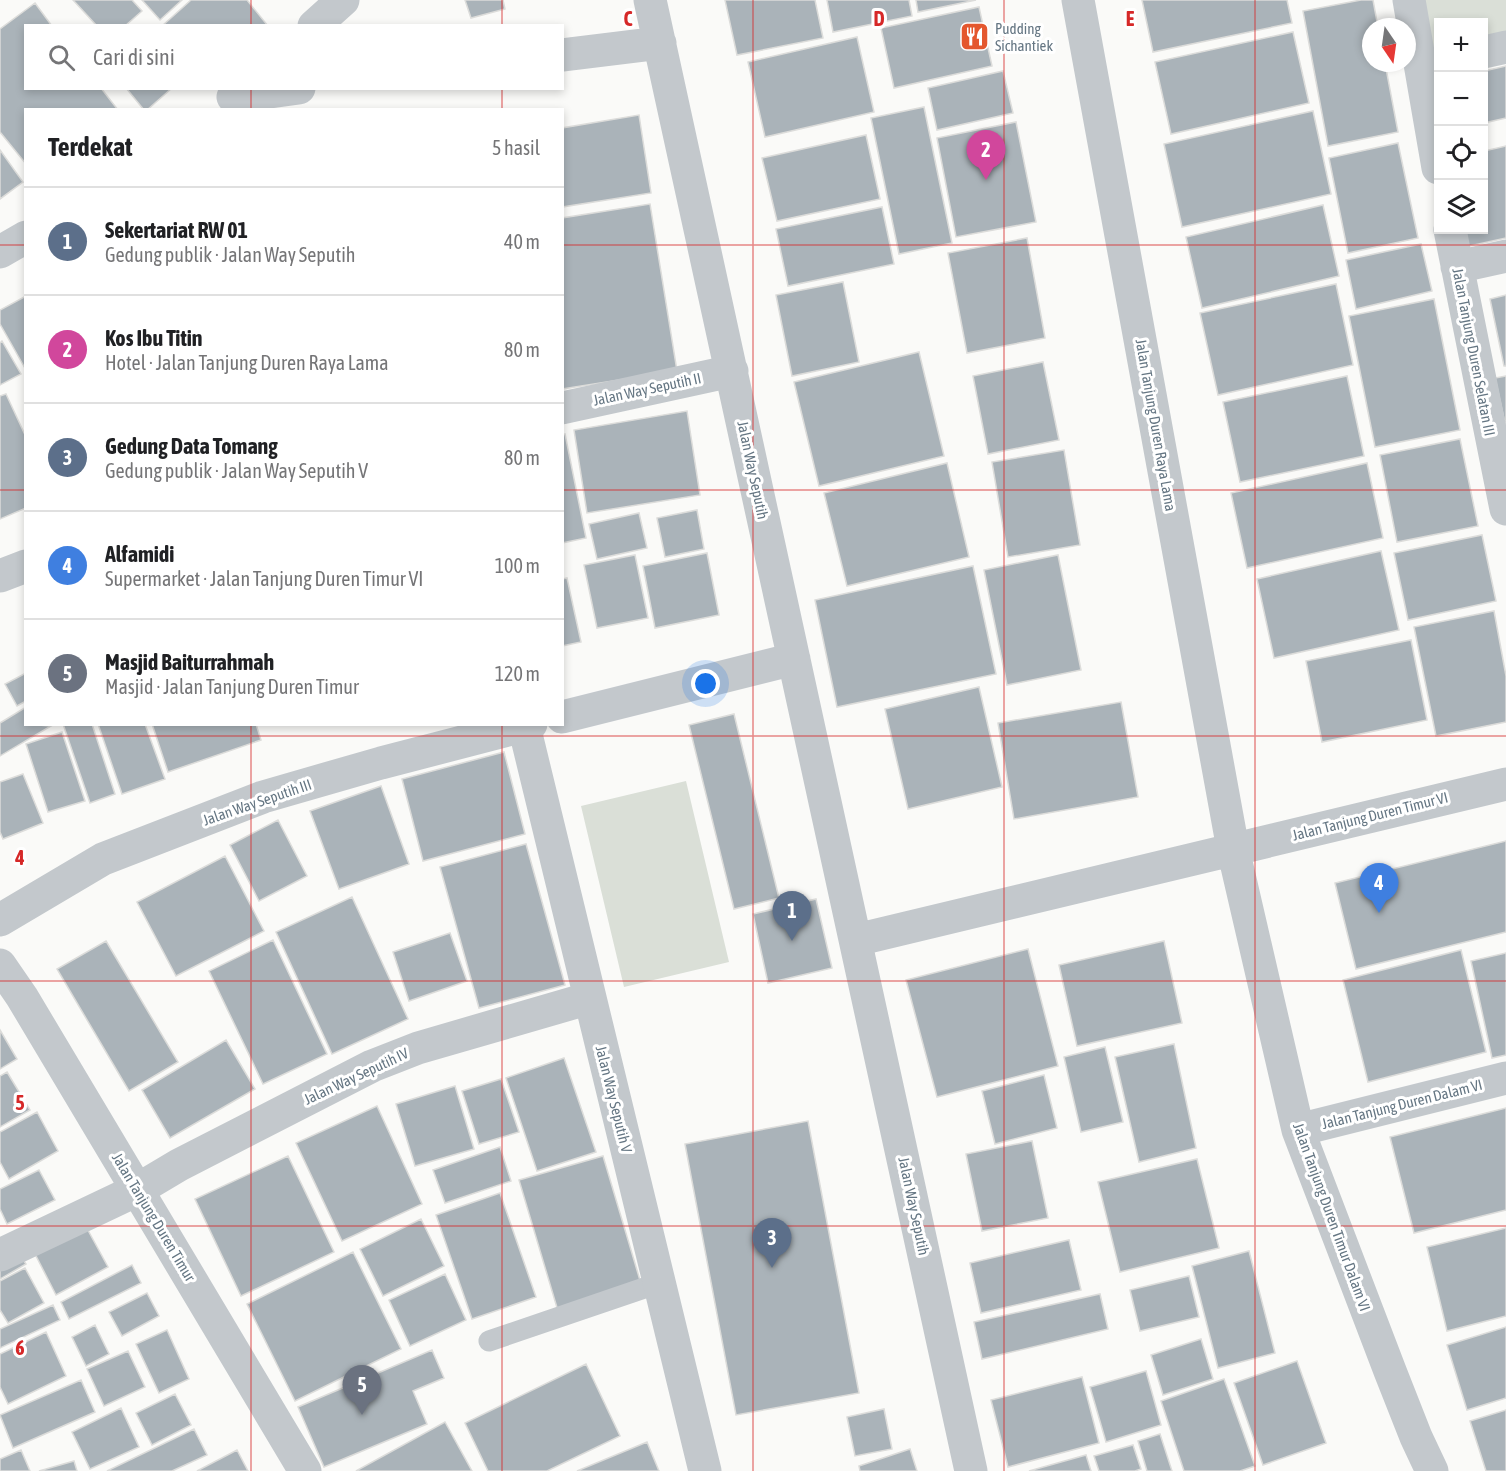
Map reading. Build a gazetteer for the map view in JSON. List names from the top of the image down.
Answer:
{
  "streets": {
    "street": [
      "Jalan Tanjung Duren Selatan III",
      "Jalan Way Seputih II",
      "Jalan Tanjung Duren Raya Lama",
      "Jalan Way Seputih",
      "Jalan Way Seputih III",
      "Jalan Tanjung Duren Timur VI",
      "Jalan Way Seputih IV",
      "Jalan Way Seputih V",
      "Jalan Tanjung Duren Dalam VI",
      "Jalan Tanjung Duren Timur",
      "Jalan Tanjung Duren Timur Dalam VI"
    ]
  },
  "crossings": [
    ["Jalan Way Seputih II", "Jalan Way Seputih"],
    ["Jalan Tanjung Duren Raya Lama", "Jalan Tanjung Duren Timur VI"],
    ["Jalan Tanjung Duren Raya Lama", "Jalan Tanjung Duren Timur Dalam VI"],
    ["Jalan Tanjung Duren Timur VI", "Jalan Tanjung Duren Timur Dalam VI"],
    ["Jalan Way Seputih IV", "Jalan Way Seputih V"],
    ["Jalan Way Seputih IV", "Jalan Tanjung Duren Timur"],
    ["Jalan Tanjung Duren Dalam VI", "Jalan Tanjung Duren Timur Dalam VI"]
  ],
  "places": {
    "restaurant": ["Pudding Sichantiek"]
  },
  "north": "bottom",
  "page": {
    "map_buttons": ["+", "−"],
    "search": "Cari di sini",
    "heading": ["Terdekat", "5 hasil"],
    "pins": [
      "2",
      "4",
      "1",
      "3",
      "5"
    ],
    "list": [
      {
        "mark": "1",
        "name": "Sekertariat RW 01",
        "note": "Gedung publik · Jalan Way Seputih",
        "value": "40 m"
      },
      {
        "mark": "2",
        "name": "Kos Ibu Titin",
        "note": "Hotel · Jalan Tanjung Duren Raya Lama",
        "value": "80 m"
      },
      {
        "mark": "3",
        "name": "Gedung Data Tomang",
        "note": "Gedung publik · Jalan Way Seputih V",
        "value": "80 m"
      },
      {
        "mark": "4",
        "name": "Alfamidi",
        "note": "Supermarket · Jalan Tanjung Duren Timur VI",
        "value": "100 m"
      },
      {
        "mark": "5",
        "name": "Masjid Baiturrahmah",
        "note": "Masjid · Jalan Tanjung Duren Timur",
        "value": "120 m"
      }
    ]
  },
  "grid": {
    "columns": ["C", "D", "E"],
    "rows": ["4", "5", "6"]
  }
}
